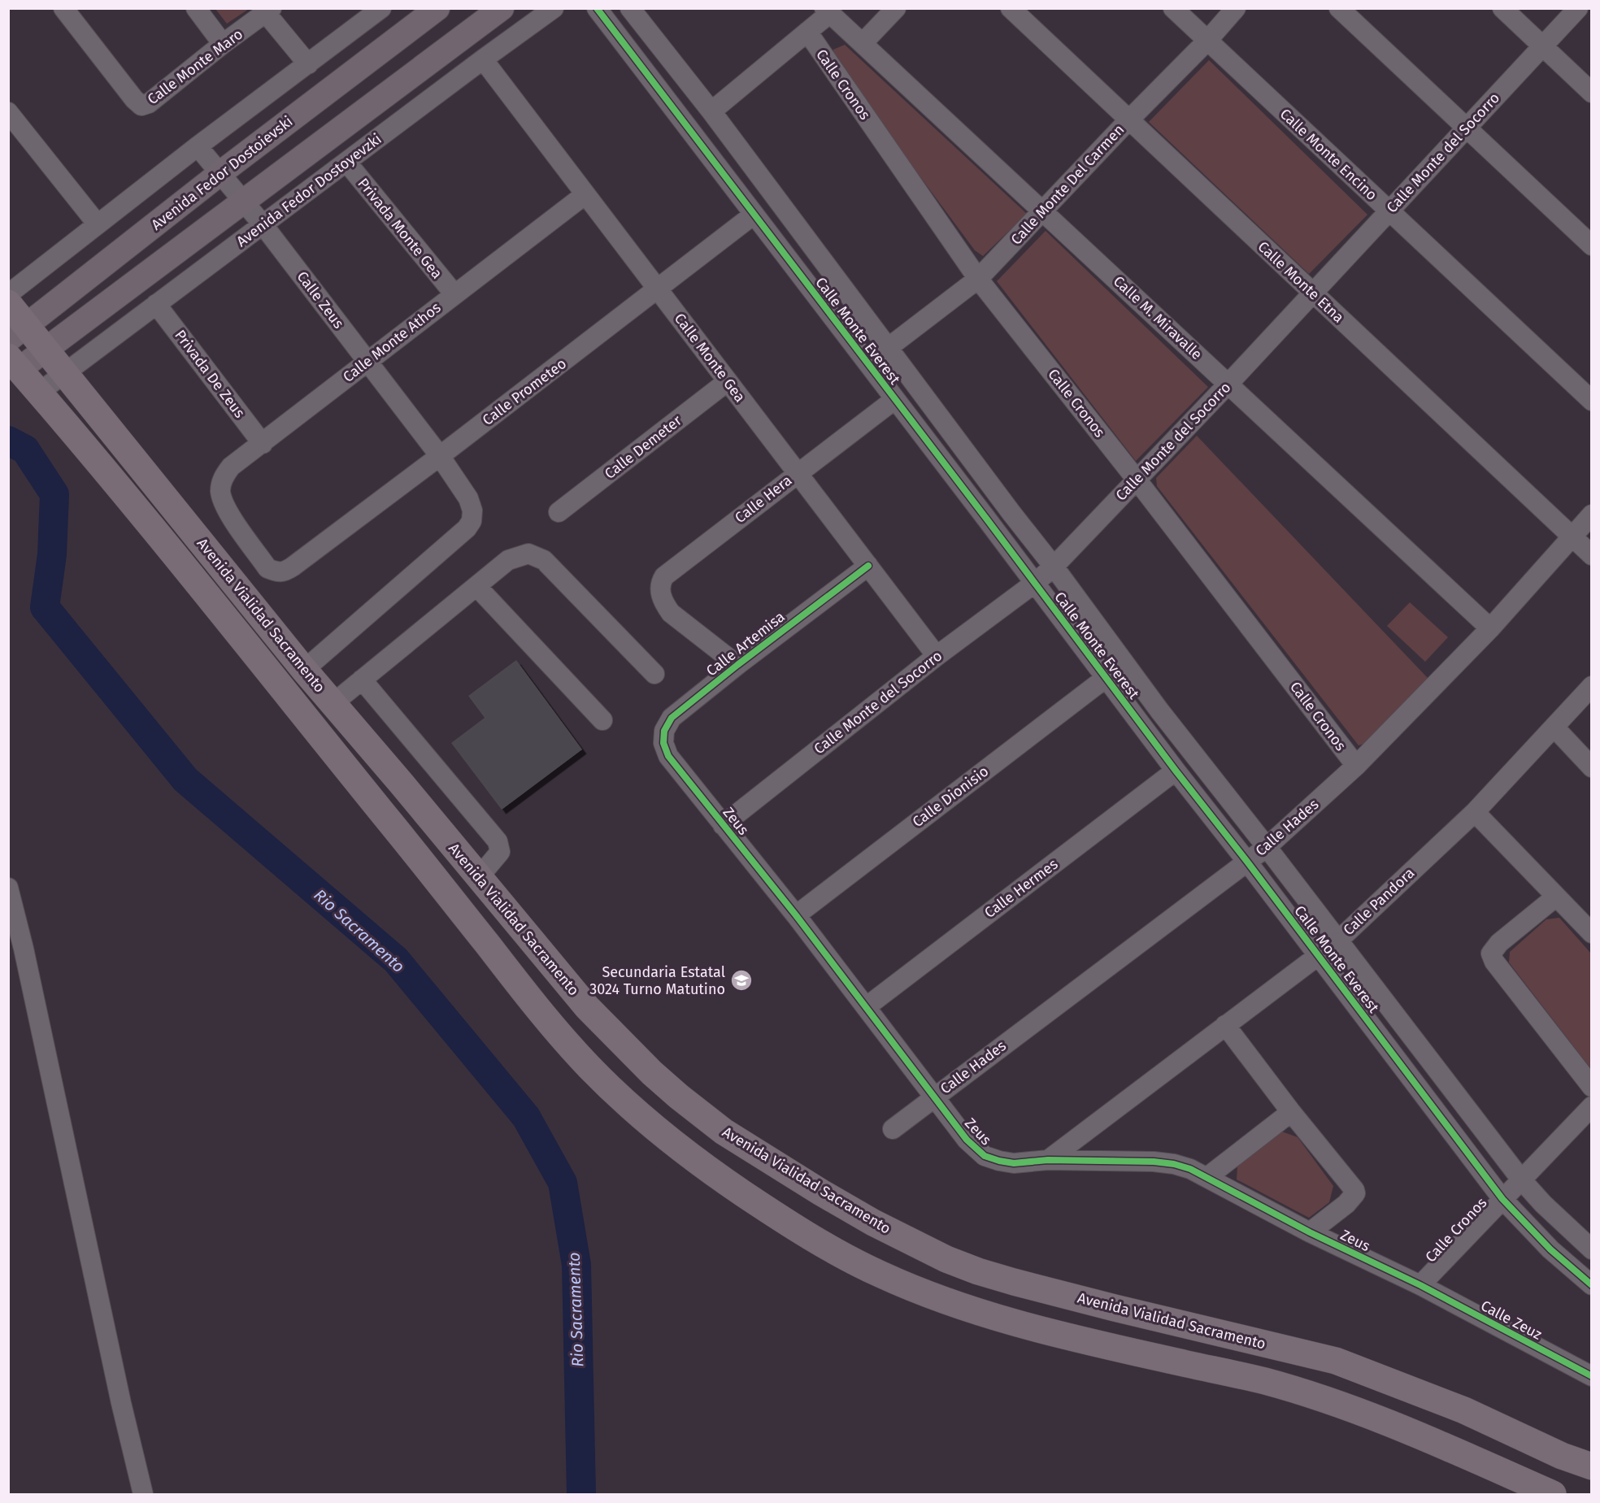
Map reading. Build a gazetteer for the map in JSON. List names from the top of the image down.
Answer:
{
  "streets": {
    "highway": ["Avenida Vialidad Sacramento"],
    "main road": ["Avenida Fedor Dostoievski", "Avenida Fedor Dostoyevzki"],
    "street": [
      "Calle Monte Maro",
      "Calle Cronos",
      "Calle Monte del Socorro",
      "Calle Monte Encino",
      "Calle Monte Del Carmen",
      "Privada Monte Gea",
      "Calle Monte Etna",
      "Calle Zeus",
      "Calle M. Miravalle",
      "Calle Monte Everest",
      "Calle Monte Athos",
      "Calle Monte Gea",
      "Privada De Zeus",
      "Calle Prometeo",
      "Calle Demeter",
      "Calle Hera",
      "Calle Artemisa",
      "Calle Dionisio",
      "Zeus",
      "Calle Hades",
      "Calle Hermes",
      "Calle Pandora",
      "Calle Zeuz"
    ]
  },
  "crossings": [
    ["Calle Cronos", "Calle Monte del Socorro"],
    ["Calle Cronos", "Calle Monte Del Carmen"],
    ["Calle Cronos", "Calle M. Miravalle"],
    ["Calle Cronos", "Calle Monte Everest"],
    ["Calle Cronos", "Zeus"],
    ["Calle Cronos", "Calle Hades"],
    ["Calle Cronos", "Calle Zeuz"],
    ["Calle Monte del Socorro", "Calle Monte Encino"],
    ["Calle Monte del Socorro", "Calle Monte Etna"],
    ["Calle Monte del Socorro", "Calle M. Miravalle"],
    ["Calle Monte del Socorro", "Calle Monte Everest"],
    ["Calle Monte del Socorro", "Calle Monte Gea"],
    ["Calle Monte del Socorro", "Zeus"],
    ["Calle Monte Encino", "Calle Monte Del Carmen"],
    ["Avenida Fedor Dostoievski", "Calle Zeus"],
    ["Avenida Fedor Dostoievski", "Avenida Vialidad Sacramento"],
    ["Calle Monte Del Carmen", "Calle Monte Etna"],
    ["Calle Monte Del Carmen", "Calle M. Miravalle"],
    ["Calle Monte Del Carmen", "Calle Monte Everest"],
    ["Avenida Fedor Dostoyevzki", "Privada Monte Gea"],
    ["Avenida Fedor Dostoyevzki", "Calle Zeus"],
    ["Avenida Fedor Dostoyevzki", "Calle Monte Gea"],
    ["Avenida Fedor Dostoyevzki", "Privada De Zeus"],
    ["Avenida Fedor Dostoyevzki", "Avenida Vialidad Sacramento"],
    ["Privada Monte Gea", "Calle Monte Athos"],
    ["Calle Monte Etna", "Calle Hades"],
    ["Calle Zeus", "Calle Monte Athos"],
    ["Calle Zeus", "Calle Prometeo"],
    ["Calle Zeus", "Avenida Vialidad Sacramento"],
    ["Calle M. Miravalle", "Calle Hades"],
    ["Calle Monte Everest", "Calle Prometeo"],
    ["Calle Monte Everest", "Calle Hera"],
    ["Calle Monte Everest", "Calle Dionisio"],
    ["Calle Monte Everest", "Calle Hades"],
    ["Calle Monte Everest", "Calle Hermes"],
    ["Calle Monte Everest", "Calle Pandora"],
    ["Calle Monte Athos", "Calle Monte Gea"],
    ["Calle Monte Athos", "Privada De Zeus"],
    ["Calle Monte Athos", "Calle Prometeo"],
    ["Calle Monte Gea", "Calle Prometeo"],
    ["Calle Monte Gea", "Calle Demeter"],
    ["Calle Monte Gea", "Calle Hera"],
    ["Calle Monte Gea", "Calle Artemisa"],
    ["Calle Hera", "Calle Artemisa"],
    ["Calle Artemisa", "Zeus"],
    ["Calle Dionisio", "Zeus"],
    ["Zeus", "Calle Hades"],
    ["Zeus", "Calle Hermes"],
    ["Zeus", "Calle Pandora"],
    ["Zeus", "Calle Zeuz"]
  ],
  "water": ["Rio Sacramento"],
  "places": {
    "school or university": ["Secundaria Estatal 3024 Turno Matutino"]
  }
}
